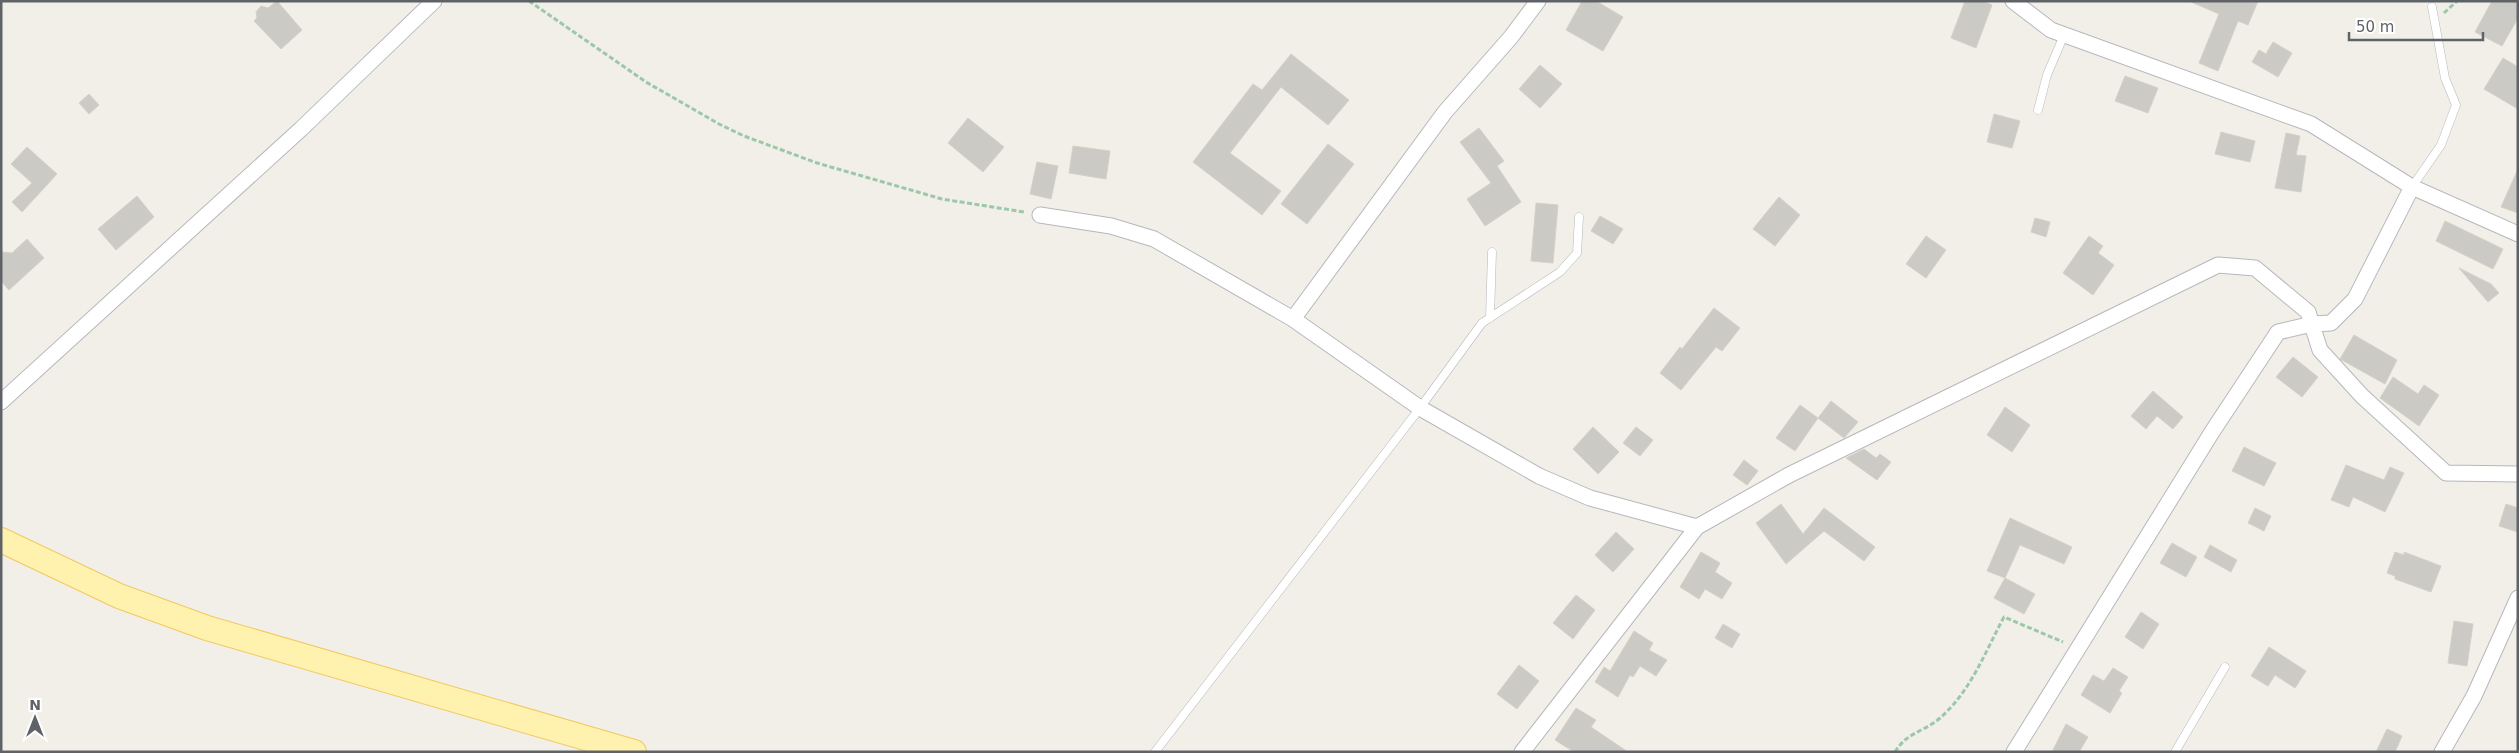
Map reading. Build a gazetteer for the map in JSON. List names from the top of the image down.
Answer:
{
  "scale_bar": "50 m",
  "north": "top"
}
